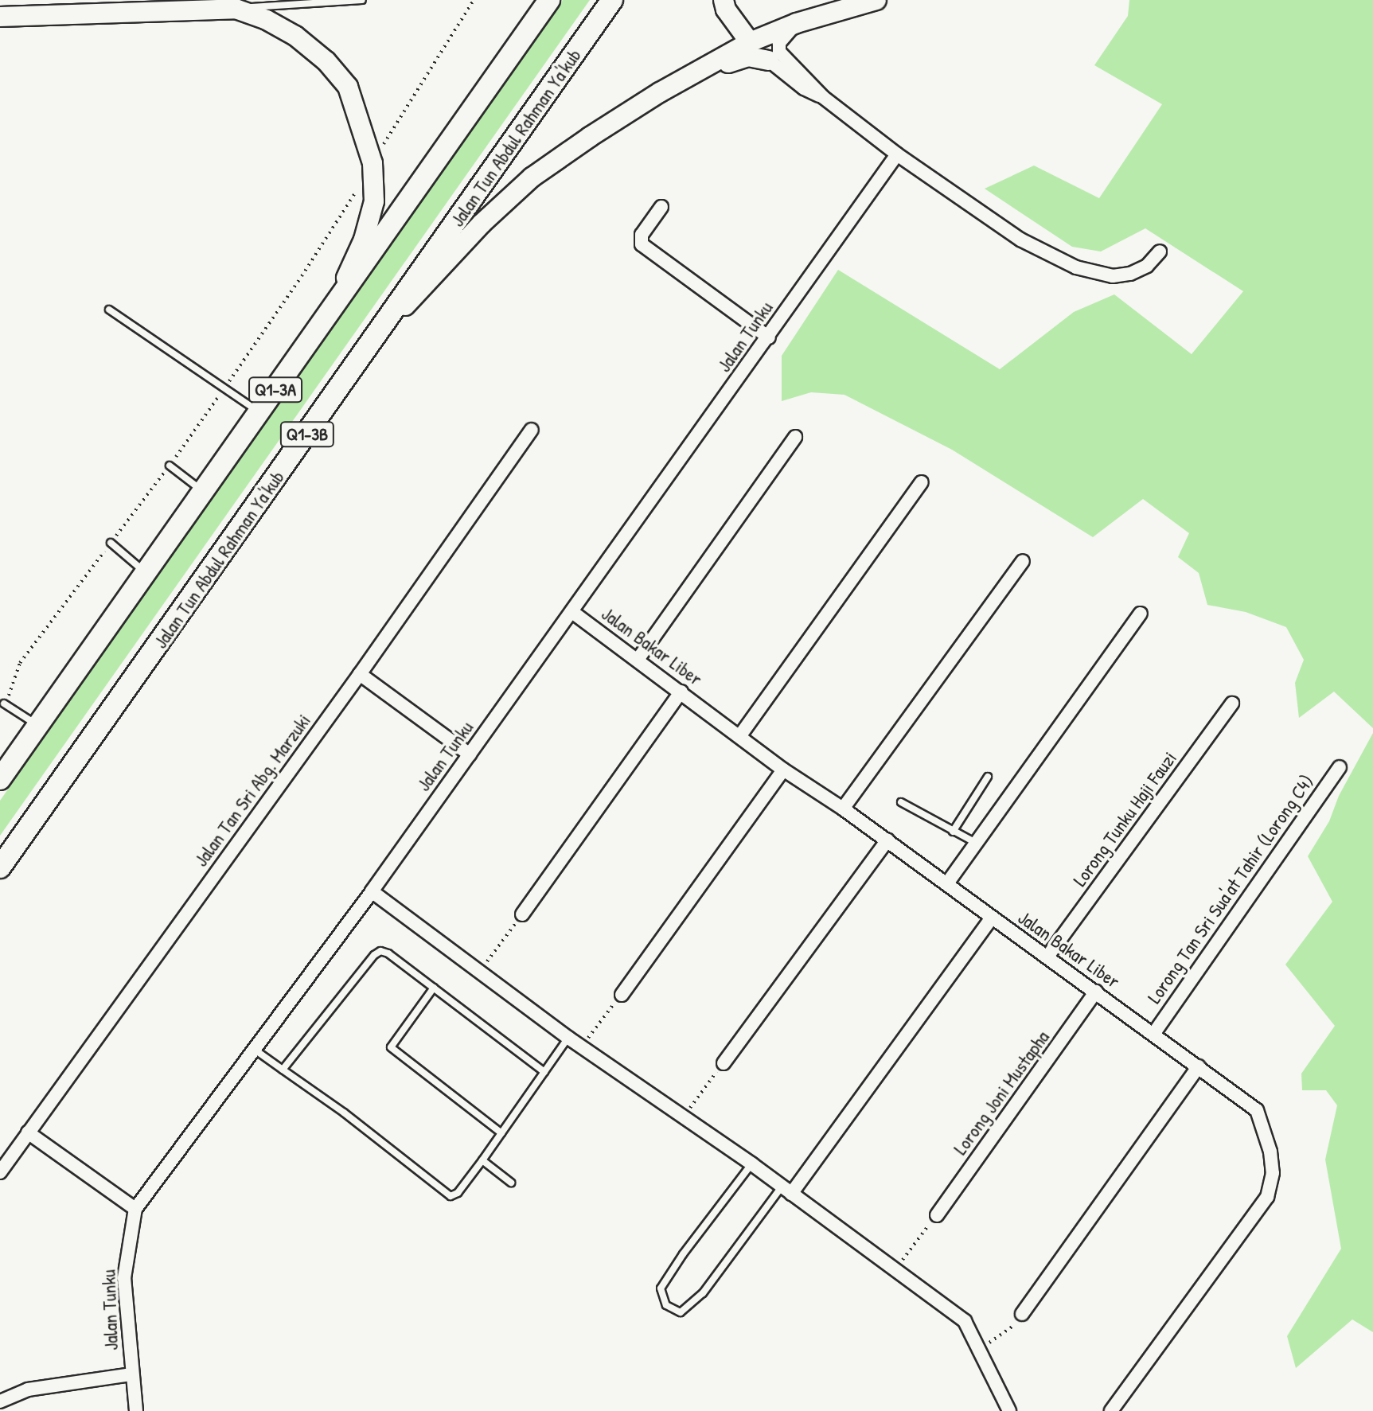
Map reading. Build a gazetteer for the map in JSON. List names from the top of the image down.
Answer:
{
  "streets": {
    "main road": ["Jalan Tun Abdul Rahman Ya'kub", "Q1-3A", "Q1-3B"],
    "street": [
      "Jalan Tunku",
      "Jalan Bakar Liber",
      "Jalan Tan Sri Abg. Marzuki",
      "Lorong Tunku Haji Fauzi",
      "Lorong Tan Sri Sua'at Tahir (Lorong C4)",
      "Lorong Joni Mustapha"
    ]
  },
  "crossings": [
    ["Jalan Tunku", "Jalan Bakar Liber"],
    ["Jalan Bakar Liber", "Lorong Tunku Haji Fauzi"],
    ["Jalan Bakar Liber", "Lorong Tan Sri Sua'at Tahir (Lorong C4)"],
    ["Jalan Bakar Liber", "Lorong Joni Mustapha"]
  ]
}
